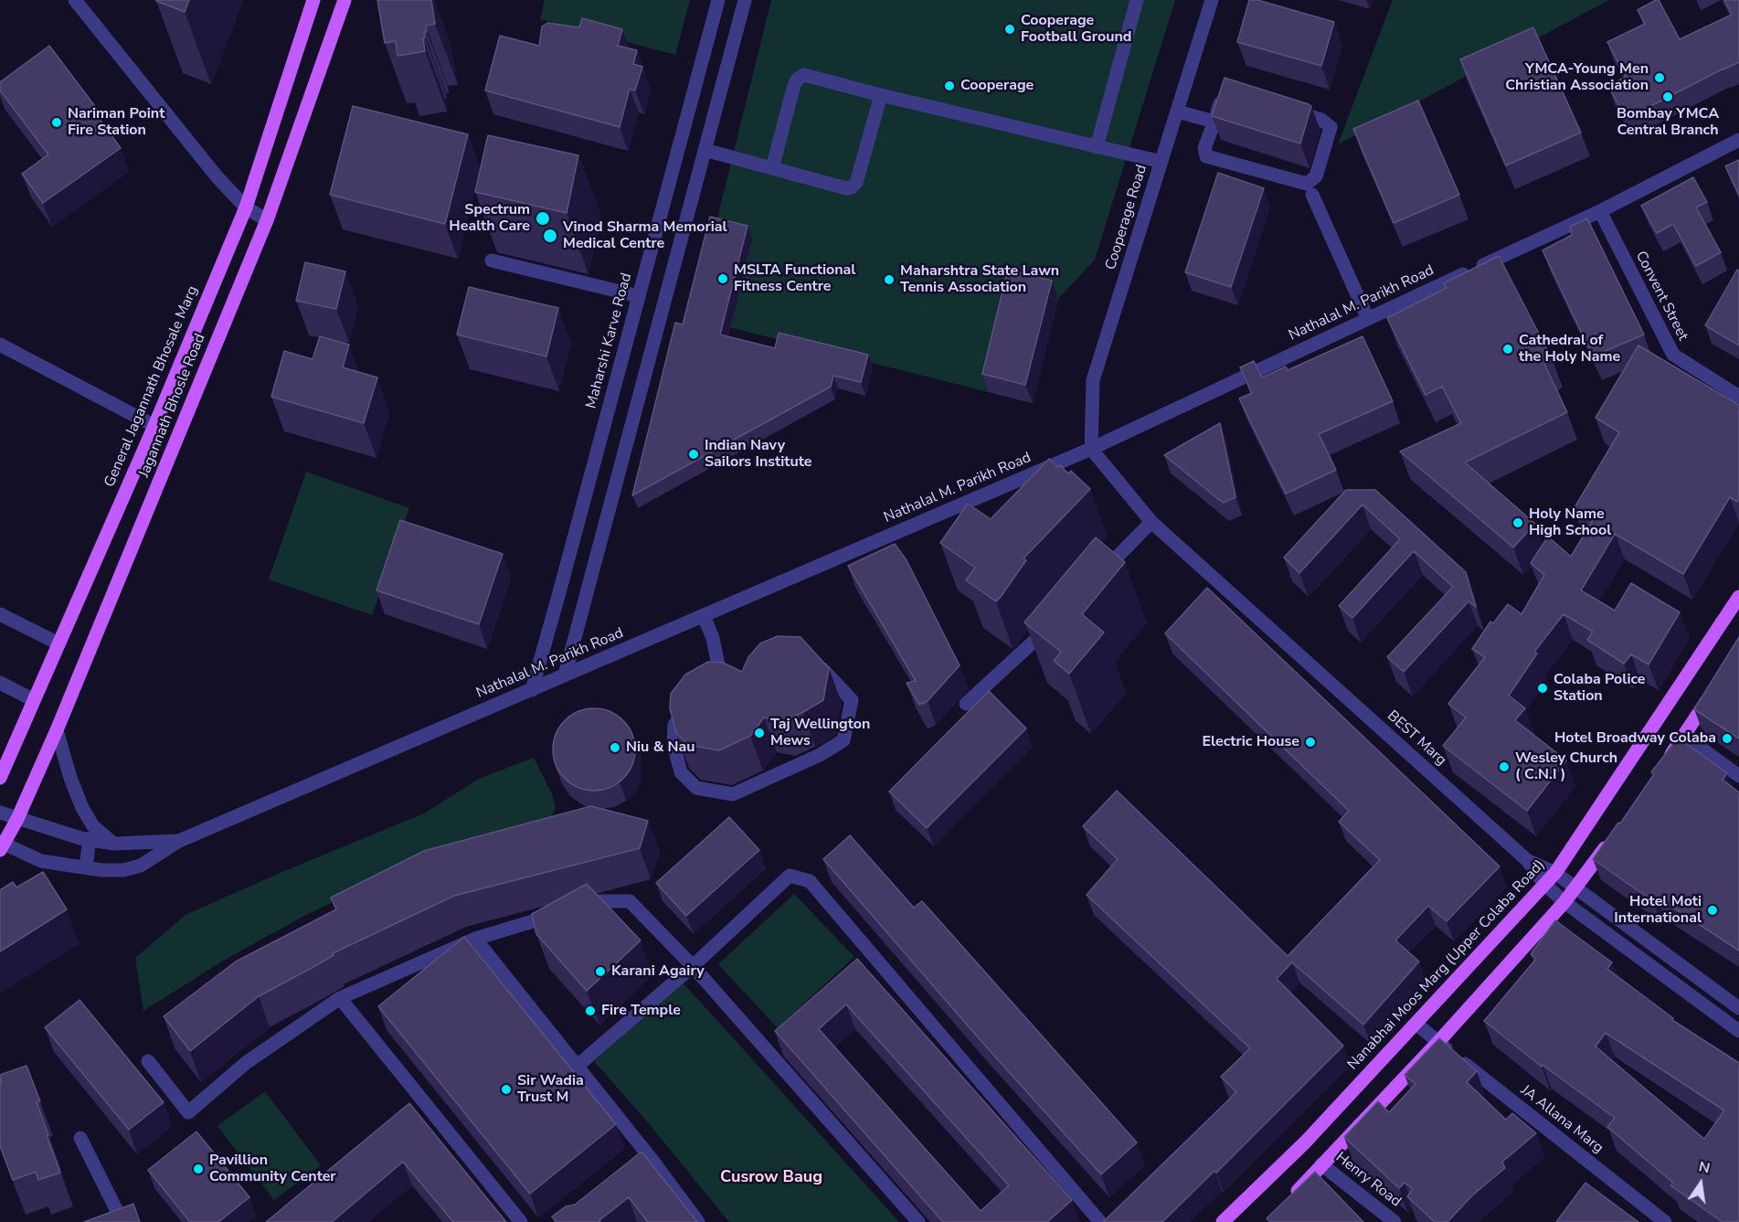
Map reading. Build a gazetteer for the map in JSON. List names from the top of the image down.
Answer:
{
  "streets": {
    "main road": ["General Jagannath Bhosale Marg", "Jagannath Bhosle Road", "Nanabhai Moos Marg (Upper Colaba Road)"],
    "street": [
      "Cooperage Road",
      "Convent Street",
      "Nathalal M. Parikh Road",
      "Maharshi Karve Road",
      "BEST Marg",
      "JA Allana Marg",
      "Henry Road"
    ]
  },
  "crossings": [
    ["Cooperage Road", "Nathalal M. Parikh Road"],
    ["Cooperage Road", "BEST Marg"],
    ["Convent Street", "Nathalal M. Parikh Road"],
    ["Nathalal M. Parikh Road", "Maharshi Karve Road"],
    ["Nathalal M. Parikh Road", "Jagannath Bhosle Road"],
    ["Nathalal M. Parikh Road", "BEST Marg"],
    ["BEST Marg", "Nanabhai Moos Marg (Upper Colaba Road)"],
    ["Nanabhai Moos Marg (Upper Colaba Road)", "JA Allana Marg"]
  ],
  "districts": ["Cusrow Baug"],
  "places": [
    "Cooperage Football Ground",
    "YMCA-Young Men Christian Association",
    "Cooperage",
    "Bombay YMCA Central Branch",
    "Nariman Point Fire Station",
    "Spectrum Health Care",
    "Vinod Sharma Memorial Medical Centre",
    "MSLTA Functional Fitness Centre",
    "Maharshtra State Lawn Tennis Association",
    "Cathedral of the Holy Name",
    "Indian Navy Sailors Institute",
    "Holy Name High School",
    "Colaba Police Station",
    "Taj Wellington Mews",
    "Hotel Broadway Colaba",
    "Electric House",
    "Niu & Nau",
    "Wesley Church ( C.N.I )",
    "Hotel Moti International",
    "Karani Agairy",
    "Fire Temple",
    "Sir Wadia Trust M",
    "Pavillion Community Center"
  ],
  "north": "top"
}
